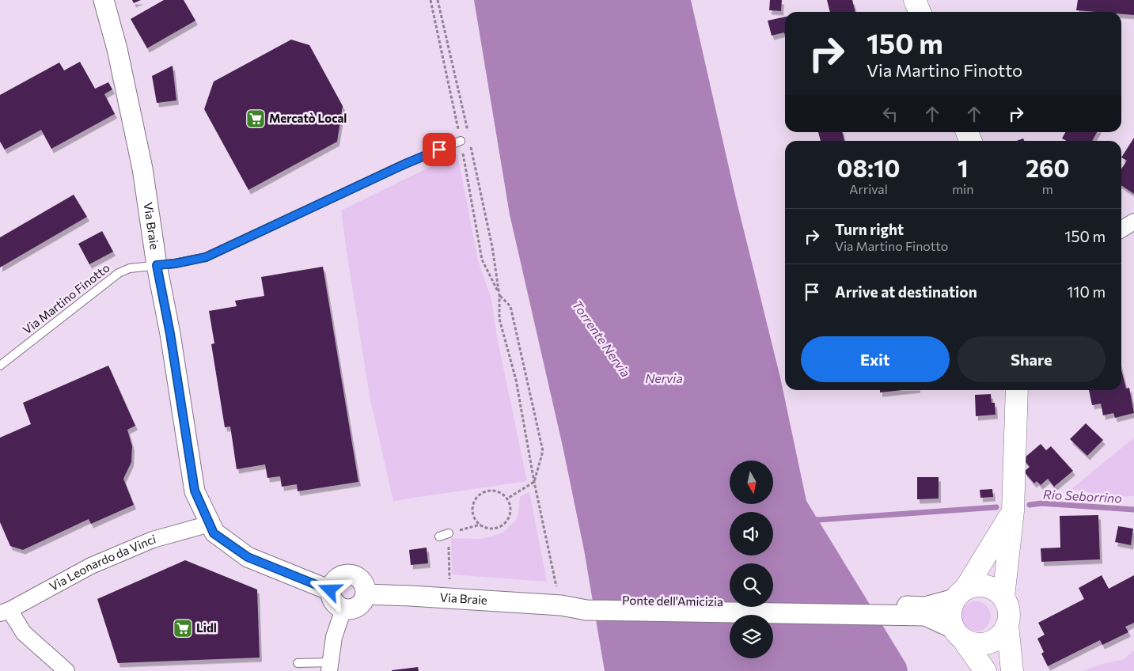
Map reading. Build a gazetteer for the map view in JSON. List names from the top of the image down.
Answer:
{
  "streets": {
    "street": ["Via Braie", "Via Leonardo da Vinci", "Ponte dell'Amicizia"],
    "lane": ["Via Martino Finotto"]
  },
  "crossings": [
    ["Via Braie", "Via Martino Finotto"],
    ["Via Braie", "Via Leonardo da Vinci"],
    ["Via Braie", "Ponte dell'Amicizia"]
  ],
  "water": ["Torrente Nervia", "Nervia", "Rio Seborrino"],
  "places": {
    "supermarket": ["Mercatò Local", "Lidl"]
  },
  "north": "bottom",
  "page": {
    "turn": ["150 m", "Via Martino Finotto"],
    "eta": [
      "08:10",
      "Arrival",
      "1",
      "min",
      "260",
      "m"
    ],
    "list": [
      {
        "name": "Turn right",
        "note": "Via Martino Finotto",
        "value": "150 m"
      },
      {
        "name": "Arrive at destination",
        "value": "110 m"
      }
    ],
    "buttons": ["Exit", "Share"]
  }
}
